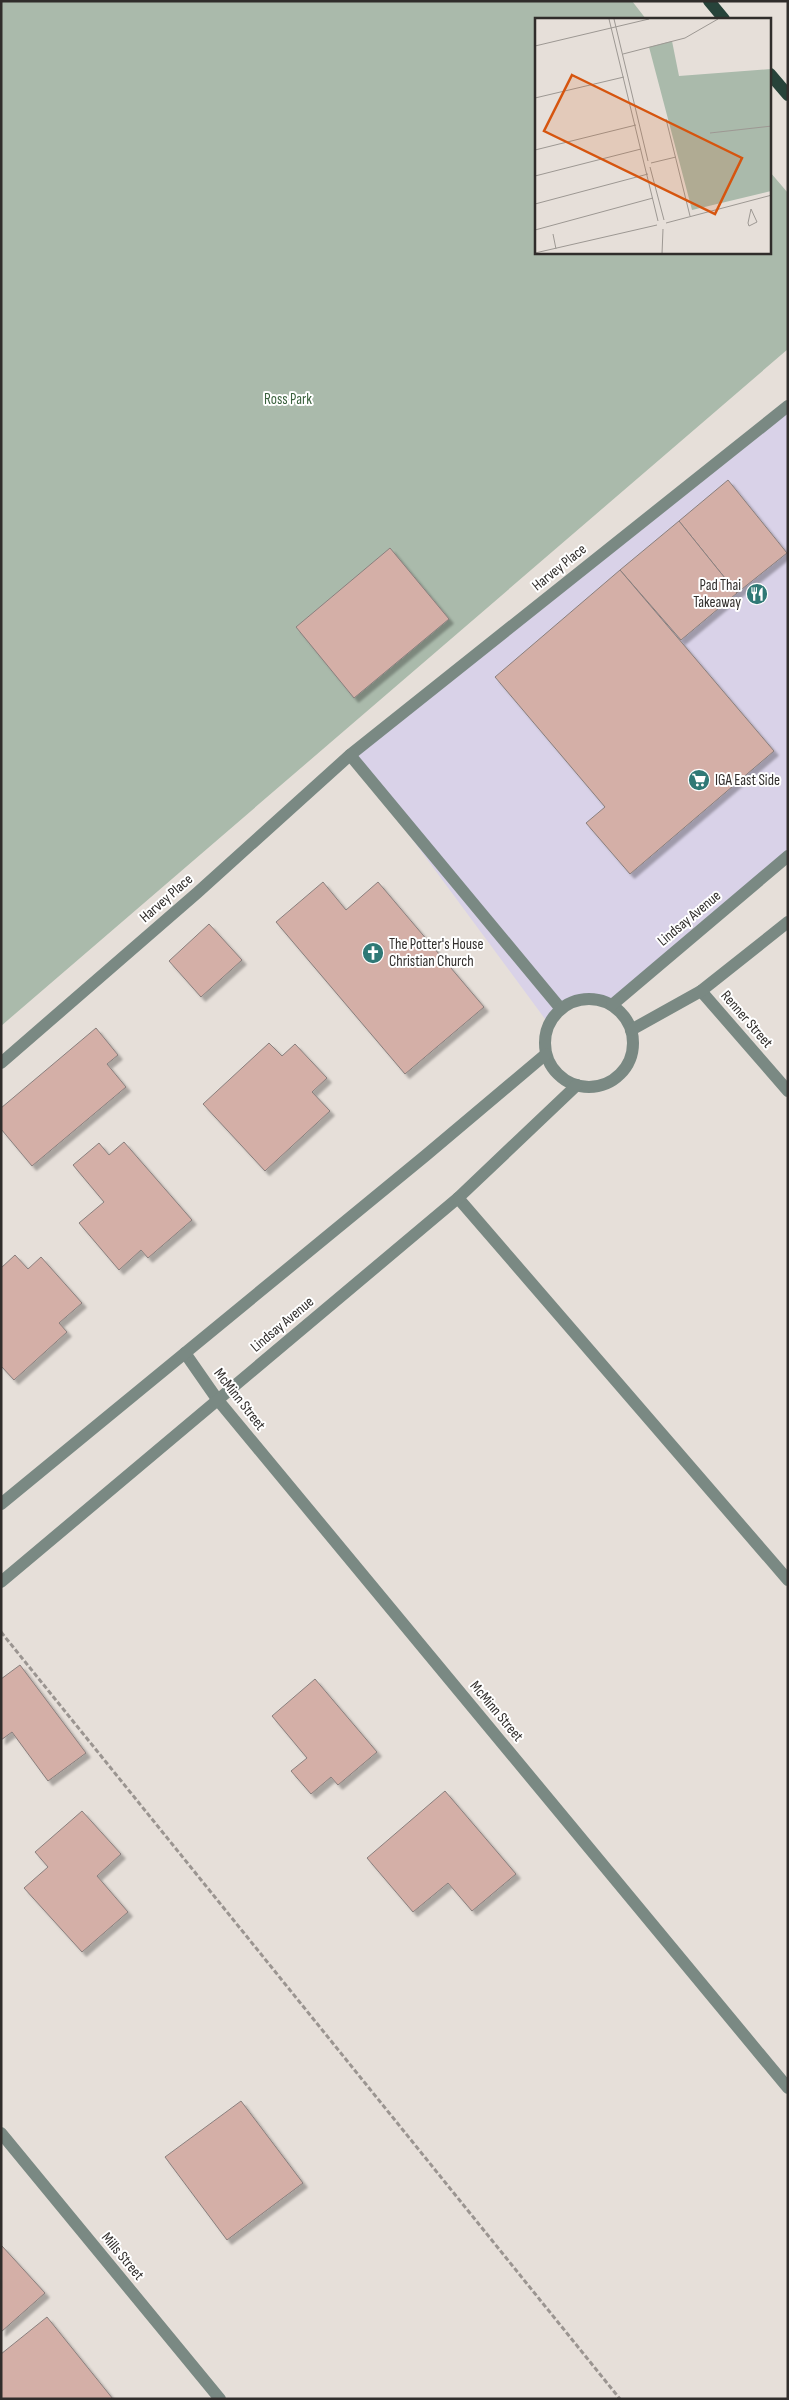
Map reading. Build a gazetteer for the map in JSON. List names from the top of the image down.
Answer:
{
  "streets": {
    "street": [
      "Harvey Place",
      "Lindsay Avenue",
      "Renner Street",
      "McMinn Street",
      "Mills Street"
    ]
  },
  "crossings": [
    ["Lindsay Avenue", "McMinn Street"]
  ],
  "parks": ["Ross Park"],
  "places": {
    "restaurant": ["Pad Thai Takeaway"],
    "supermarket": ["IGA East Side"],
    "church": ["The Potter's House Christian Church"]
  }
}
